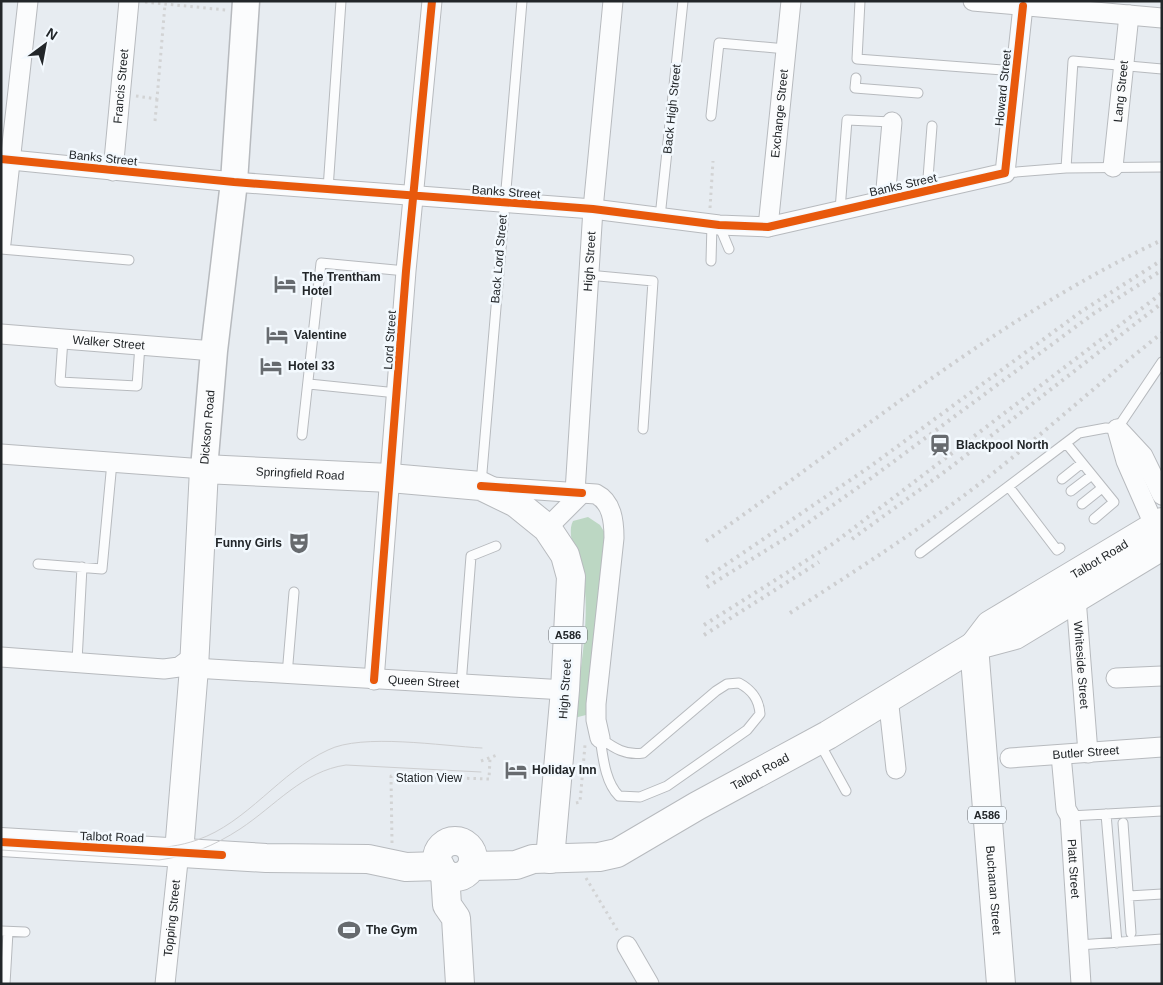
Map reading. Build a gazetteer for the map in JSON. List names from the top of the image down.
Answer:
{
  "streets": {
    "main road": [
      "High Street",
      "Dickson Road",
      "Springfield Road",
      "Talbot Road",
      "A586",
      "Buchanan Street"
    ],
    "street": [
      "Francis Street",
      "Howard Street",
      "Lang Street",
      "Exchange Street",
      "Banks Street",
      "Lord Street",
      "Walker Street",
      "Whiteside Street",
      "Queen Street",
      "Butler Street",
      "Platt Street",
      "Topping Street"
    ],
    "lane": ["Back High Street", "Back Lord Street"],
    "path": ["Station View"]
  },
  "crossings": [
    ["Francis Street", "Banks Street"],
    ["Howard Street", "Banks Street"],
    ["Back High Street", "Banks Street"],
    ["Exchange Street", "Banks Street"],
    ["Banks Street", "Back Lord Street"],
    ["Banks Street", "High Street"],
    ["Banks Street", "Lord Street"],
    ["Banks Street", "Dickson Road"],
    ["Back Lord Street", "High Street"],
    ["Back Lord Street", "Springfield Road"],
    ["High Street", "Springfield Road"],
    ["High Street", "Talbot Road"],
    ["High Street", "Queen Street"],
    ["Lord Street", "Springfield Road"],
    ["Lord Street", "Queen Street"],
    ["Walker Street", "Dickson Road"],
    ["Dickson Road", "Springfield Road"],
    ["Dickson Road", "Talbot Road"],
    ["Dickson Road", "Queen Street"],
    ["Dickson Road", "Topping Street"],
    ["Talbot Road", "Whiteside Street"],
    ["Talbot Road", "Station View"],
    ["Talbot Road", "Buchanan Street"],
    ["Talbot Road", "Topping Street"],
    ["Whiteside Street", "Butler Street"],
    ["Butler Street", "Platt Street"]
  ],
  "places": {
    "hotel": [
      "The Trentham Hotel",
      "Valentine",
      "Hotel 33",
      "Holiday Inn"
    ],
    "station": ["Blackpool North"],
    "theatre": ["Funny Girls"],
    "sports": ["The Gym"]
  },
  "north": "top right"
}
